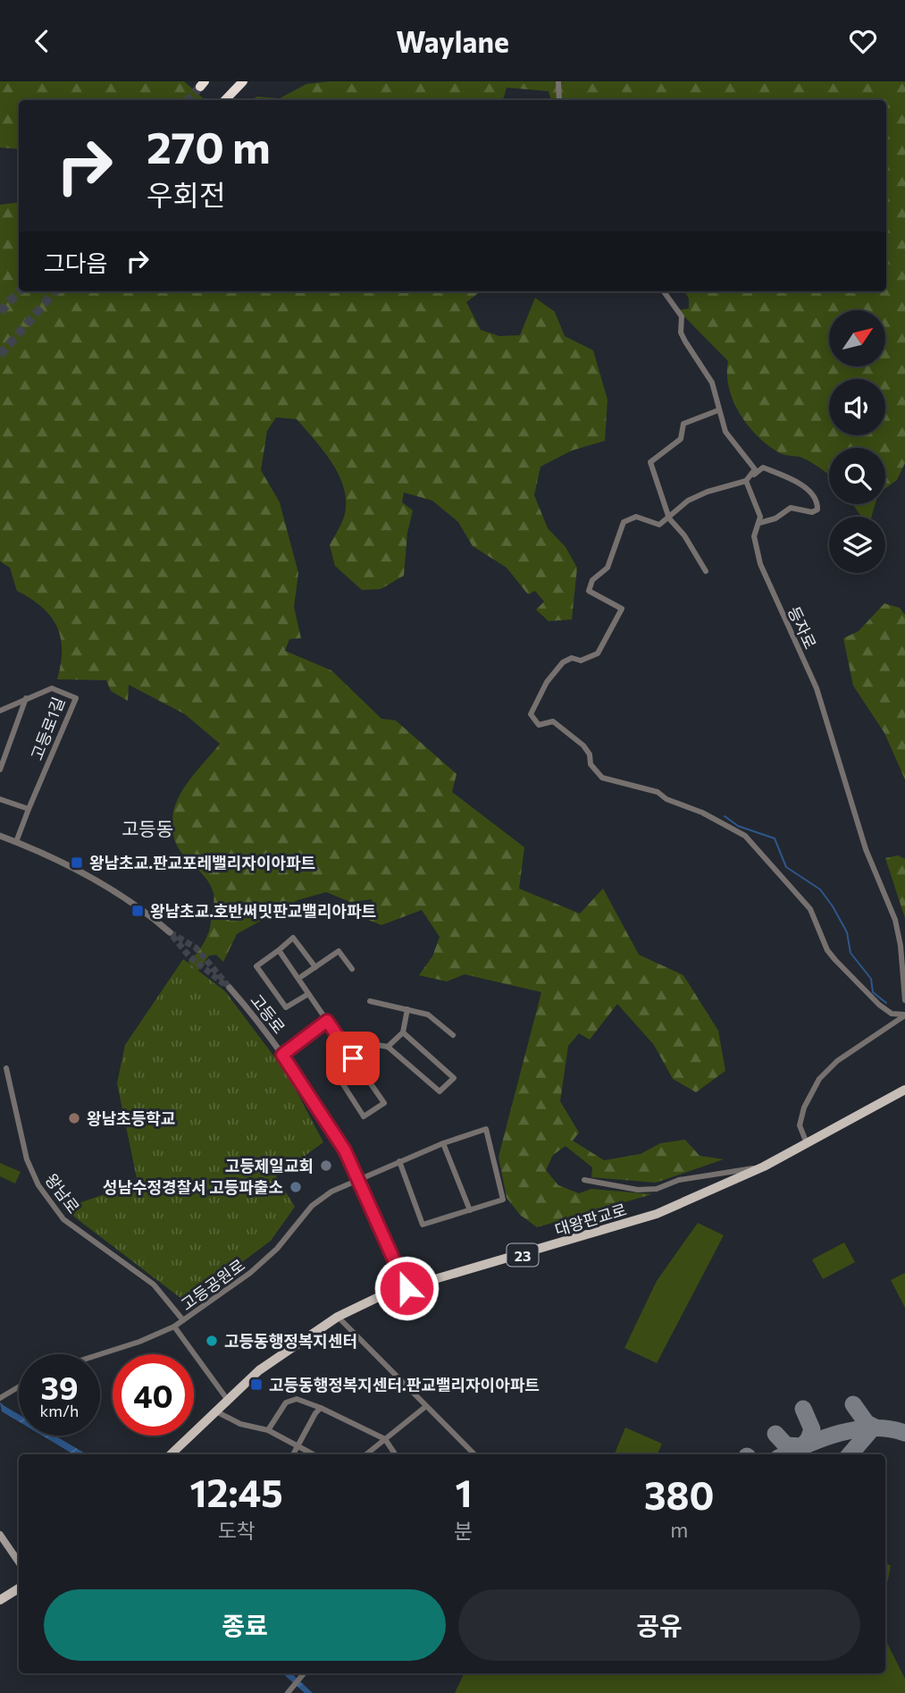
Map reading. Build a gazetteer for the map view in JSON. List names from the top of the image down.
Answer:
{
  "streets": {
    "main road": ["대왕판교로", "23"],
    "street": [
      "등자로",
      "고등로1길",
      "고등로",
      "왕남로",
      "고등공원로"
    ]
  },
  "crossings": [
    ["고등로", "대왕판교로"],
    ["고등로", "고등공원로"],
    ["왕남로", "고등공원로"]
  ],
  "districts": ["고등동"],
  "places": {
    "transit": ["왕남초교.판교포레밸리자이아파트", "왕남초교.호반써밋판교밸리아파트", "고등동행정복지센터.판교밸리자이아파트"],
    "other": [
      "왕남초등학교",
      "고등제일교회",
      "성남수정경찰서 고등파출소",
      "고등동행정복지센터"
    ]
  },
  "north": "top right",
  "page": {
    "header": "Waylane",
    "turn": ["270 m", "우회전"],
    "then": "그다음",
    "speed": "39 km/h",
    "limit": "40",
    "eta": [
      "12:45",
      "도착",
      "1",
      "분",
      "380",
      "m"
    ],
    "buttons": ["종료", "공유"]
  }
}
